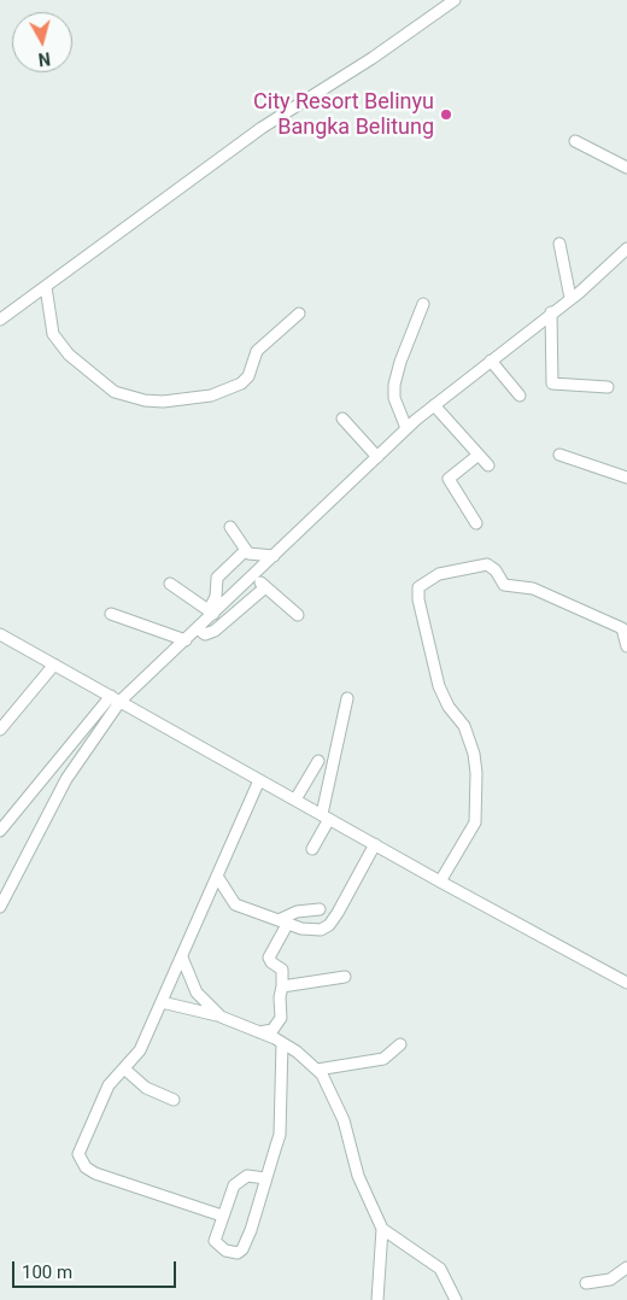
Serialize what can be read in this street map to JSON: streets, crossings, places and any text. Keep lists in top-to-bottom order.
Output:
{
  "places": ["City Resort Belinyu Bangka Belitung"],
  "scale_bar": "100 m",
  "north": "bottom"
}
